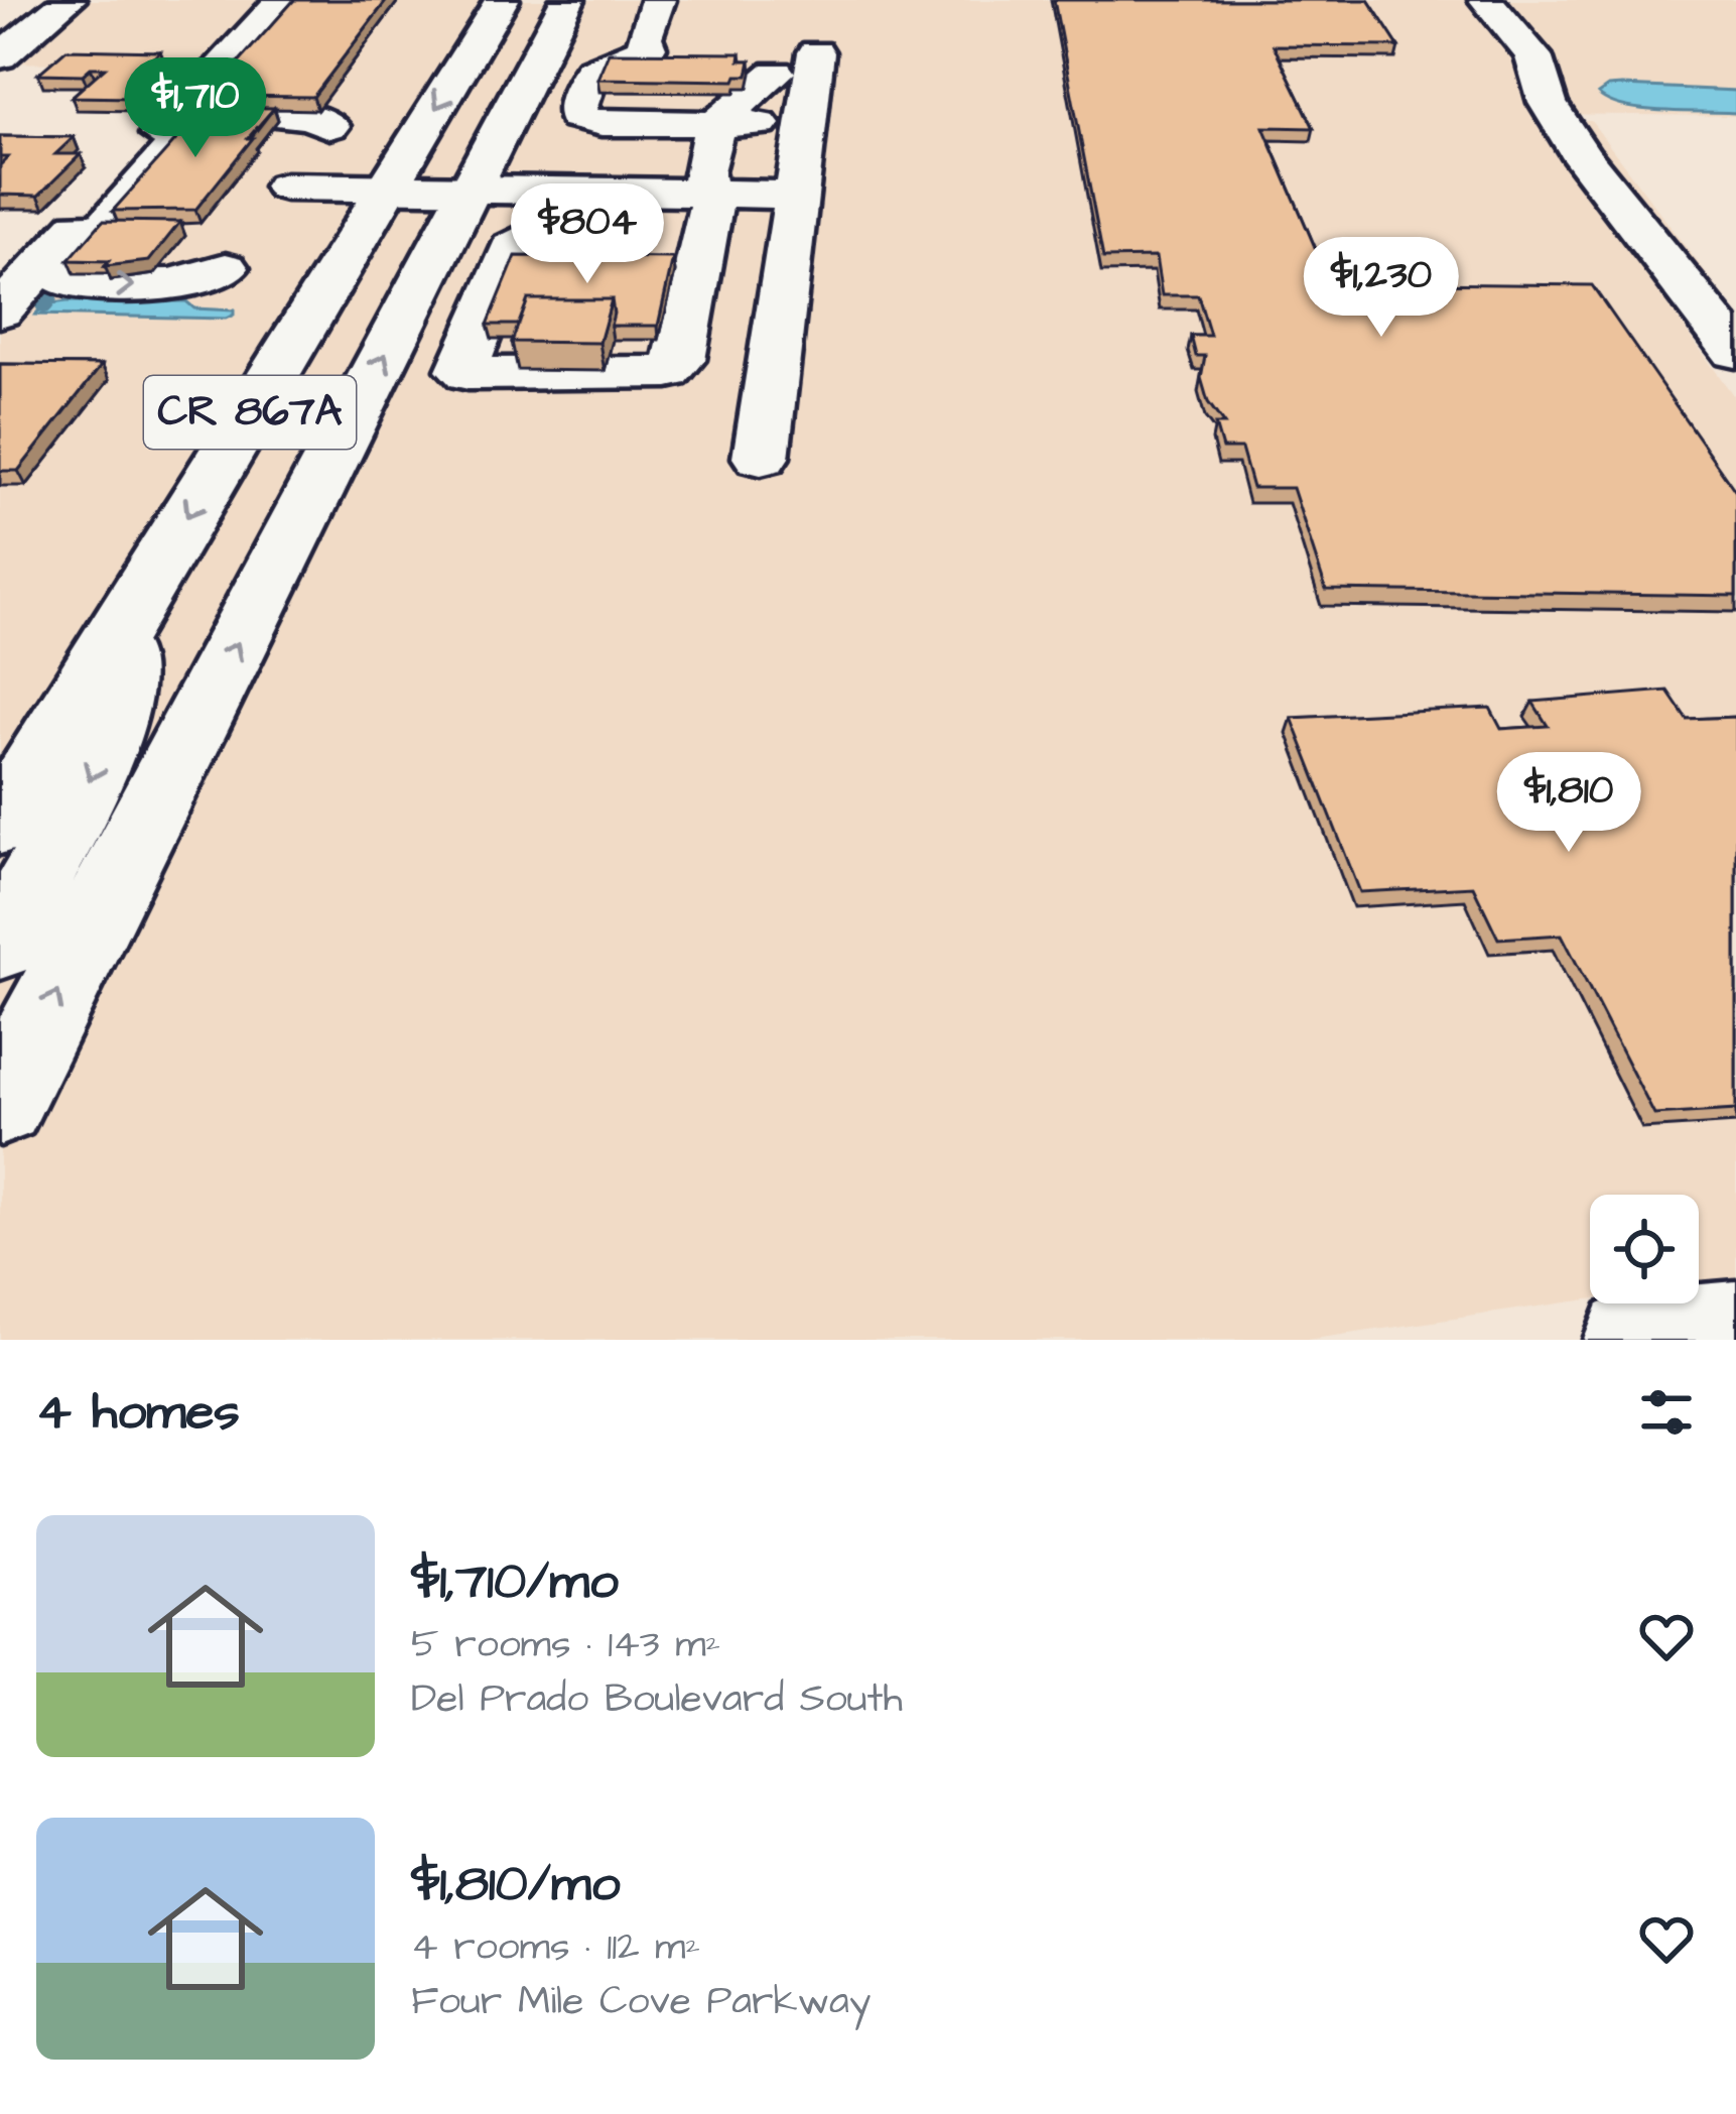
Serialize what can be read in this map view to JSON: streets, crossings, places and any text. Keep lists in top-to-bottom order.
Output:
{
  "streets": {
    "main road": ["CR 867A"]
  },
  "page": {
    "price": [
      "$1,710",
      "$804",
      "$1,230",
      "$1,810"
    ],
    "heading": "4 homes",
    "list": [
      {
        "name": "$1,710/mo",
        "note": "5 rooms · 143 m² · Del Prado Boulevard South"
      },
      {
        "name": "$1,810/mo",
        "note": "4 rooms · 112 m² · Four Mile Cove Parkway"
      }
    ]
  }
}
